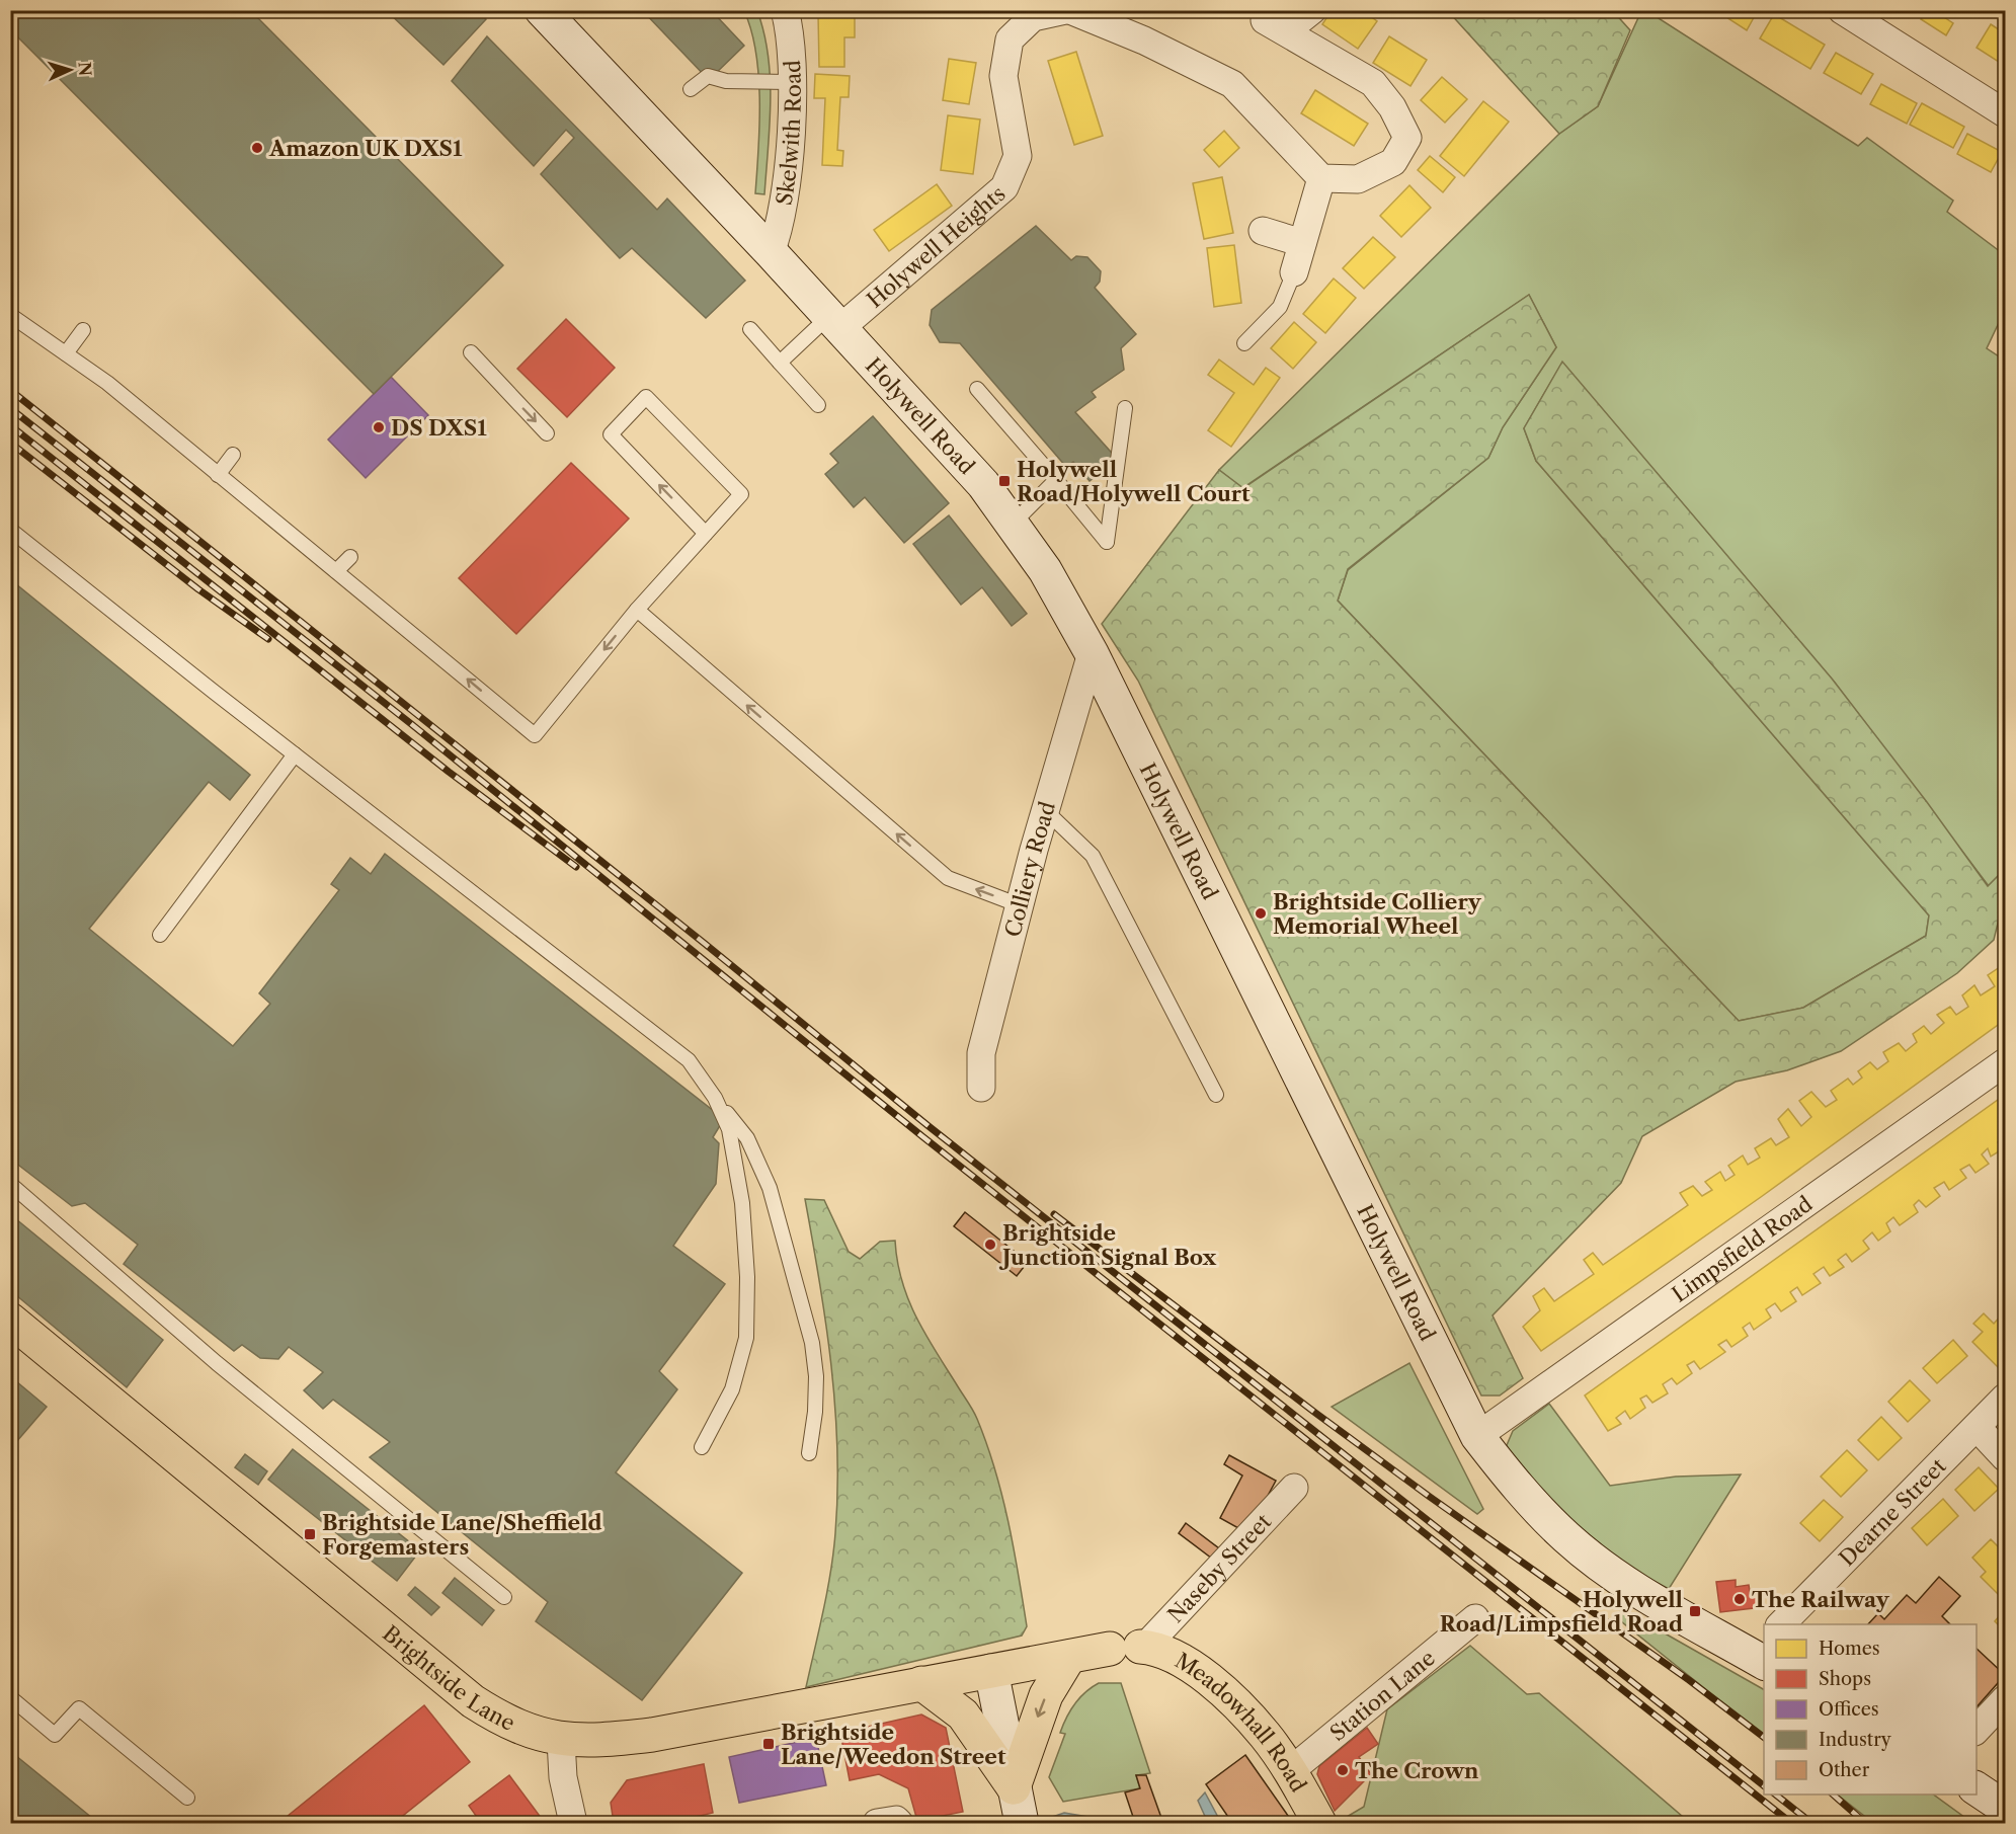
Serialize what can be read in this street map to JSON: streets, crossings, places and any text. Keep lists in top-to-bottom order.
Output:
{
  "streets": {
    "main road": ["Holywell Road", "Brightside Lane", "Meadowhall Road"],
    "street": [
      "Skelwith Road",
      "Holywell Heights",
      "Colliery Road",
      "Limpsfield Road",
      "Dearne Street",
      "Naseby Street",
      "Station Lane"
    ]
  },
  "crossings": [
    ["Skelwith Road", "Holywell Road"],
    ["Holywell Heights", "Holywell Road"],
    ["Holywell Road", "Colliery Road"],
    ["Holywell Road", "Limpsfield Road"],
    ["Naseby Street", "Meadowhall Road"],
    ["Brightside Lane", "Meadowhall Road"],
    ["Station Lane", "Meadowhall Road"]
  ],
  "places": {
    "other": [
      "Amazon UK DXS1",
      "DS DXS1",
      "Brightside Colliery Memorial Wheel",
      "Brightside Junction Signal Box",
      "The Railway",
      "The Crown"
    ],
    "transit": [
      "Holywell Road/Holywell Court",
      "Brightside Lane/Sheffield Forgemasters",
      "Holywell Road/Limpsfield Road",
      "Brightside Lane/Weedon Street"
    ]
  },
  "legend": [
    "Homes",
    "Shops",
    "Offices",
    "Industry",
    "Other"
  ],
  "north": "right"
}
